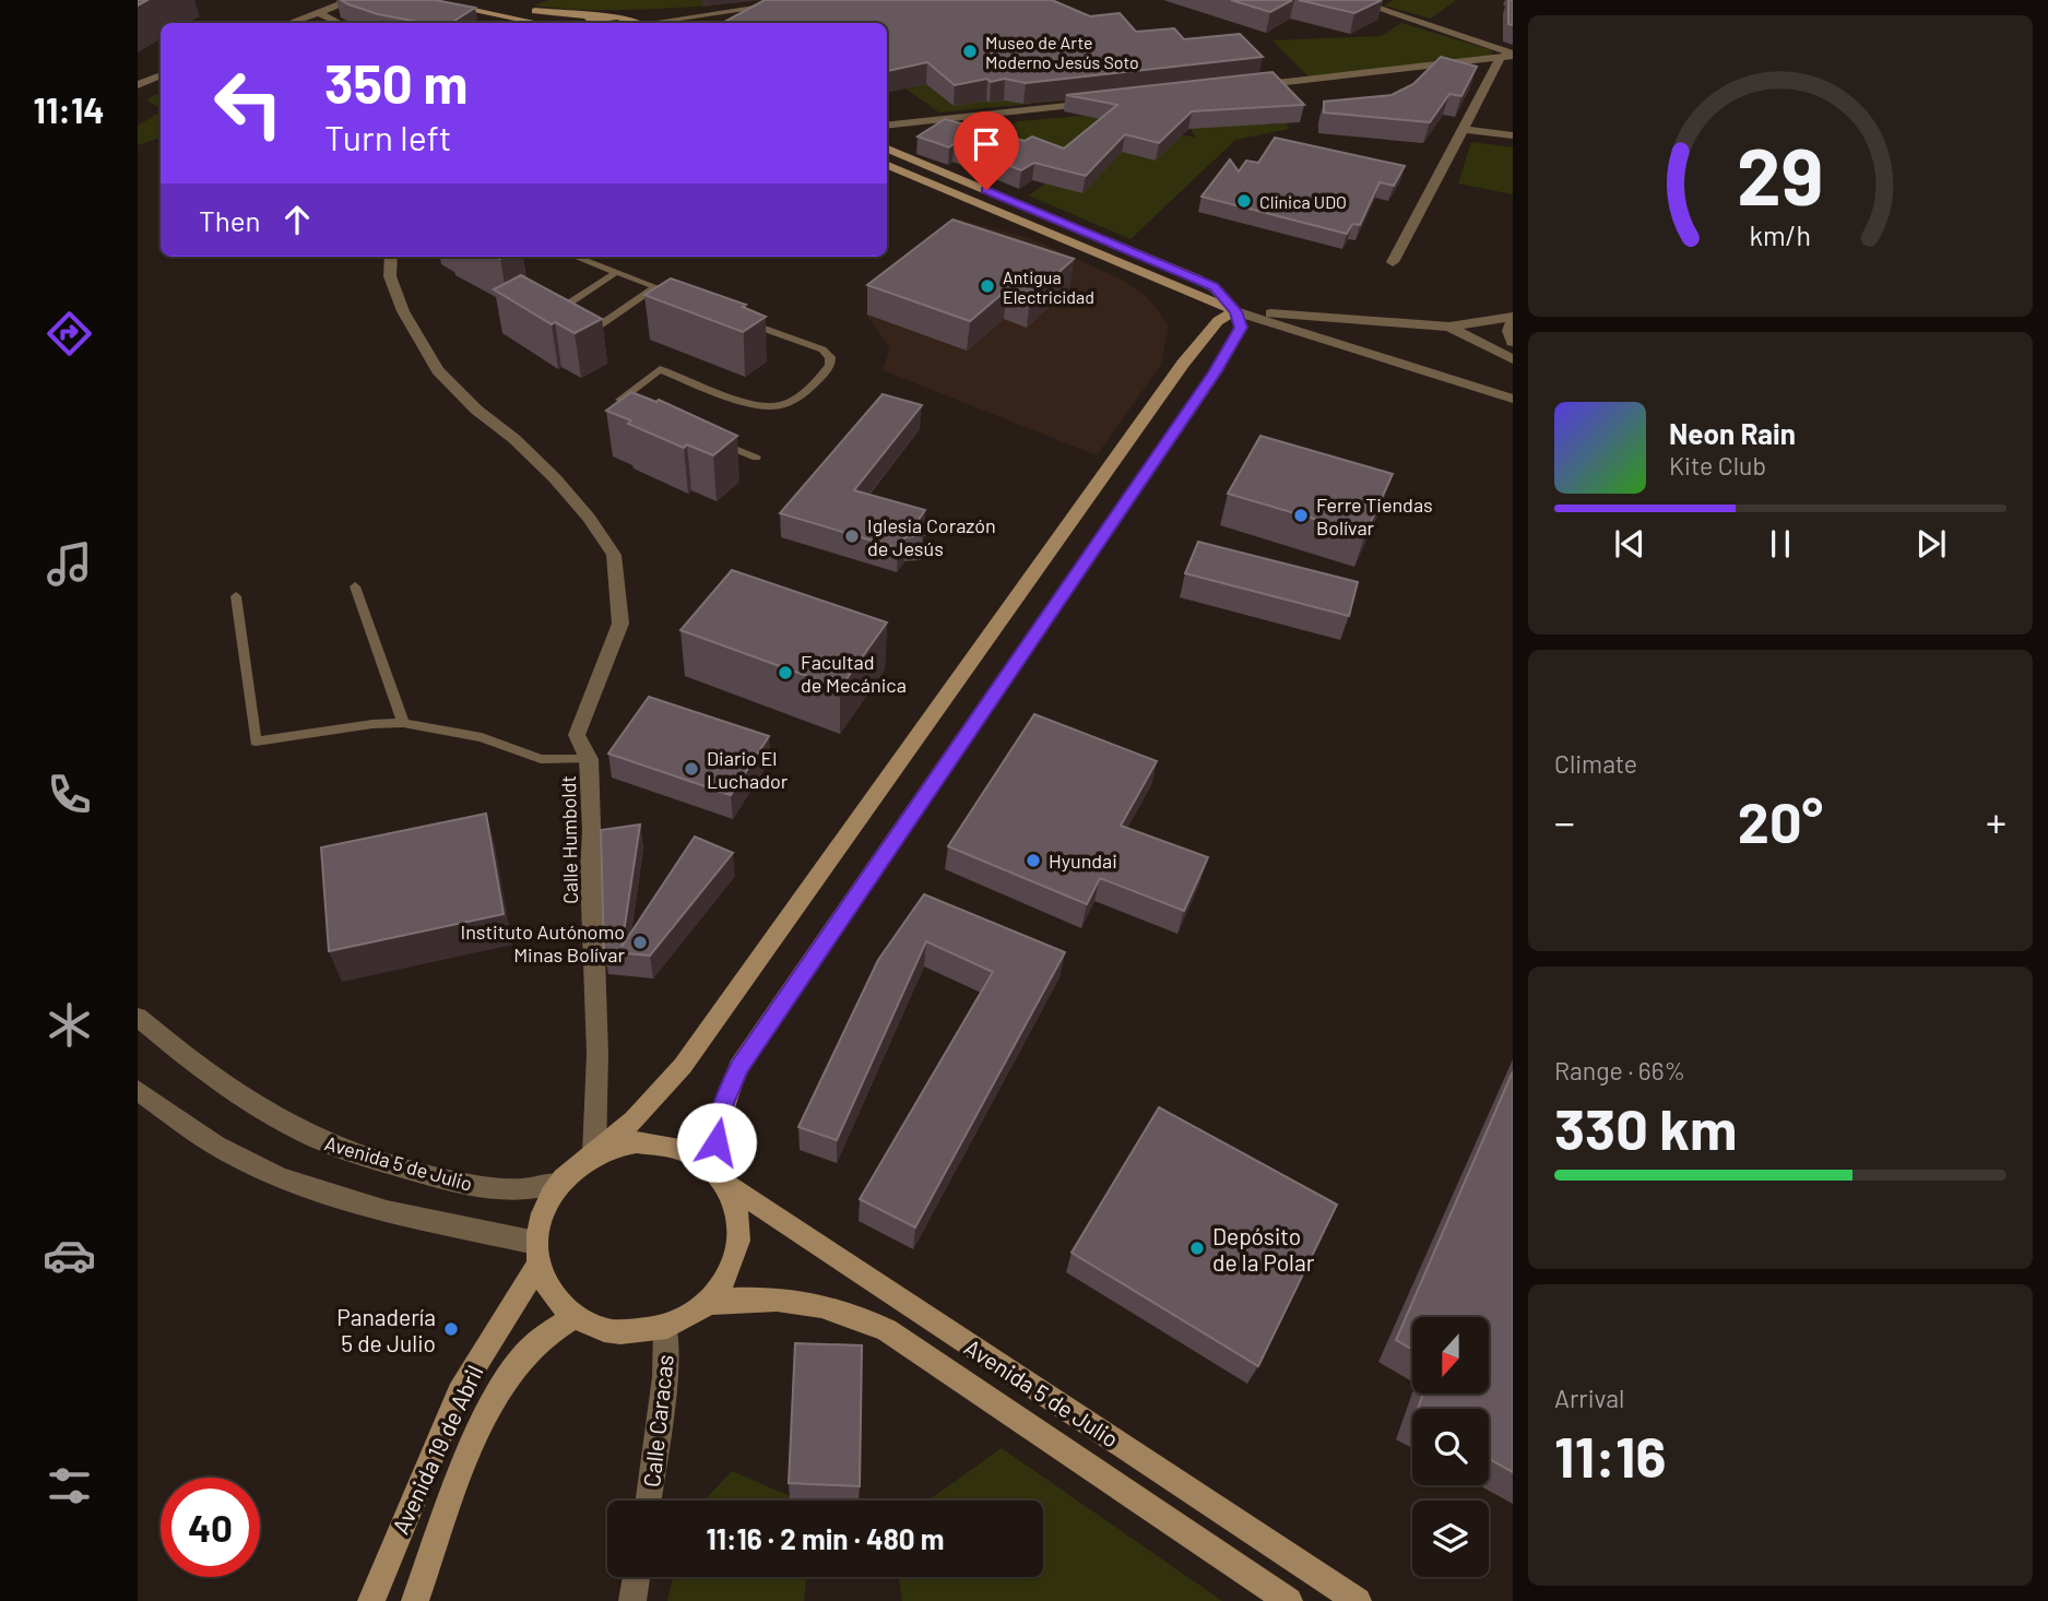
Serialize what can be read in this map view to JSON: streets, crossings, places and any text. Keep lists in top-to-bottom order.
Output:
{
  "streets": {
    "street": [
      "Calle Humboldt",
      "Avenida 5 de Julio",
      "Calle Caracas",
      "Avenida 19 de Abril"
    ]
  },
  "crossings": [
    ["Calle Humboldt", "Avenida 5 de Julio"],
    ["Calle Humboldt", "Calle Caracas"],
    ["Calle Humboldt", "Avenida 19 de Abril"],
    ["Avenida 5 de Julio", "Calle Caracas"],
    ["Avenida 5 de Julio", "Avenida 19 de Abril"],
    ["Calle Caracas", "Avenida 19 de Abril"]
  ],
  "places": [
    "Museo de Arte Moderno Jesús Soto",
    "Clinica UDO",
    "Antigua Electricidad",
    "Ferre Tiendas Bolívar",
    "Iglesia Corazón de Jesús",
    "Facultad de Mecánica",
    "Diario El Luchador",
    "Hyundai",
    "Instituto Autónomo Minas Bolívar",
    "Depósito de la Polar",
    "Panadería 5 de Julio"
  ],
  "north": "bottom",
  "page": {
    "tabs": "11:14",
    "turn": ["350 m", "Turn left"],
    "then": "Then",
    "song": ["Neon Rain", "Kite Club"],
    "tile": [
      "Climate",
      ["Range · 66%", "330 km"],
      ["Arrival", "11:16"]
    ],
    "heat": ["−", "20°", "+"],
    "limit": "40",
    "trip": "11:16 · 2 min · 480 m",
    "gauge": ["29", "km/h"]
  }
}
